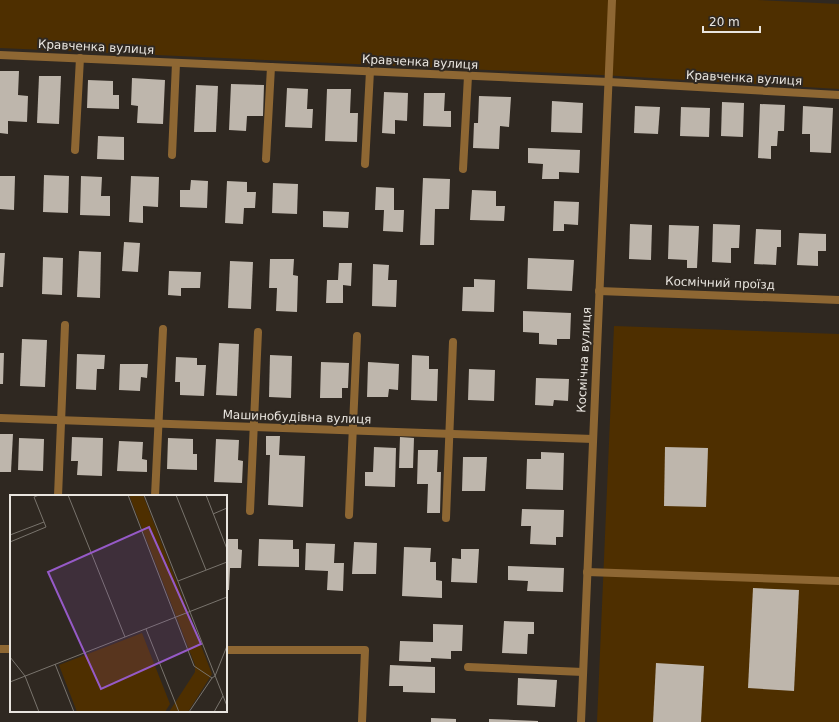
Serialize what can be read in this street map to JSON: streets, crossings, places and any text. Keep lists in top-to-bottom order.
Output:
{
  "streets": {
    "street": [
      "Кравченка вулиця",
      "Космічний проїзд",
      "Космічна вулиця",
      "Машинобудівна вулиця"
    ]
  },
  "crossings": [
    ["Кравченка вулиця", "Космічна вулиця"],
    ["Космічний проїзд", "Космічна вулиця"],
    ["Космічна вулиця", "Машинобудівна вулиця"]
  ],
  "scale_bar": "20 m"
}
